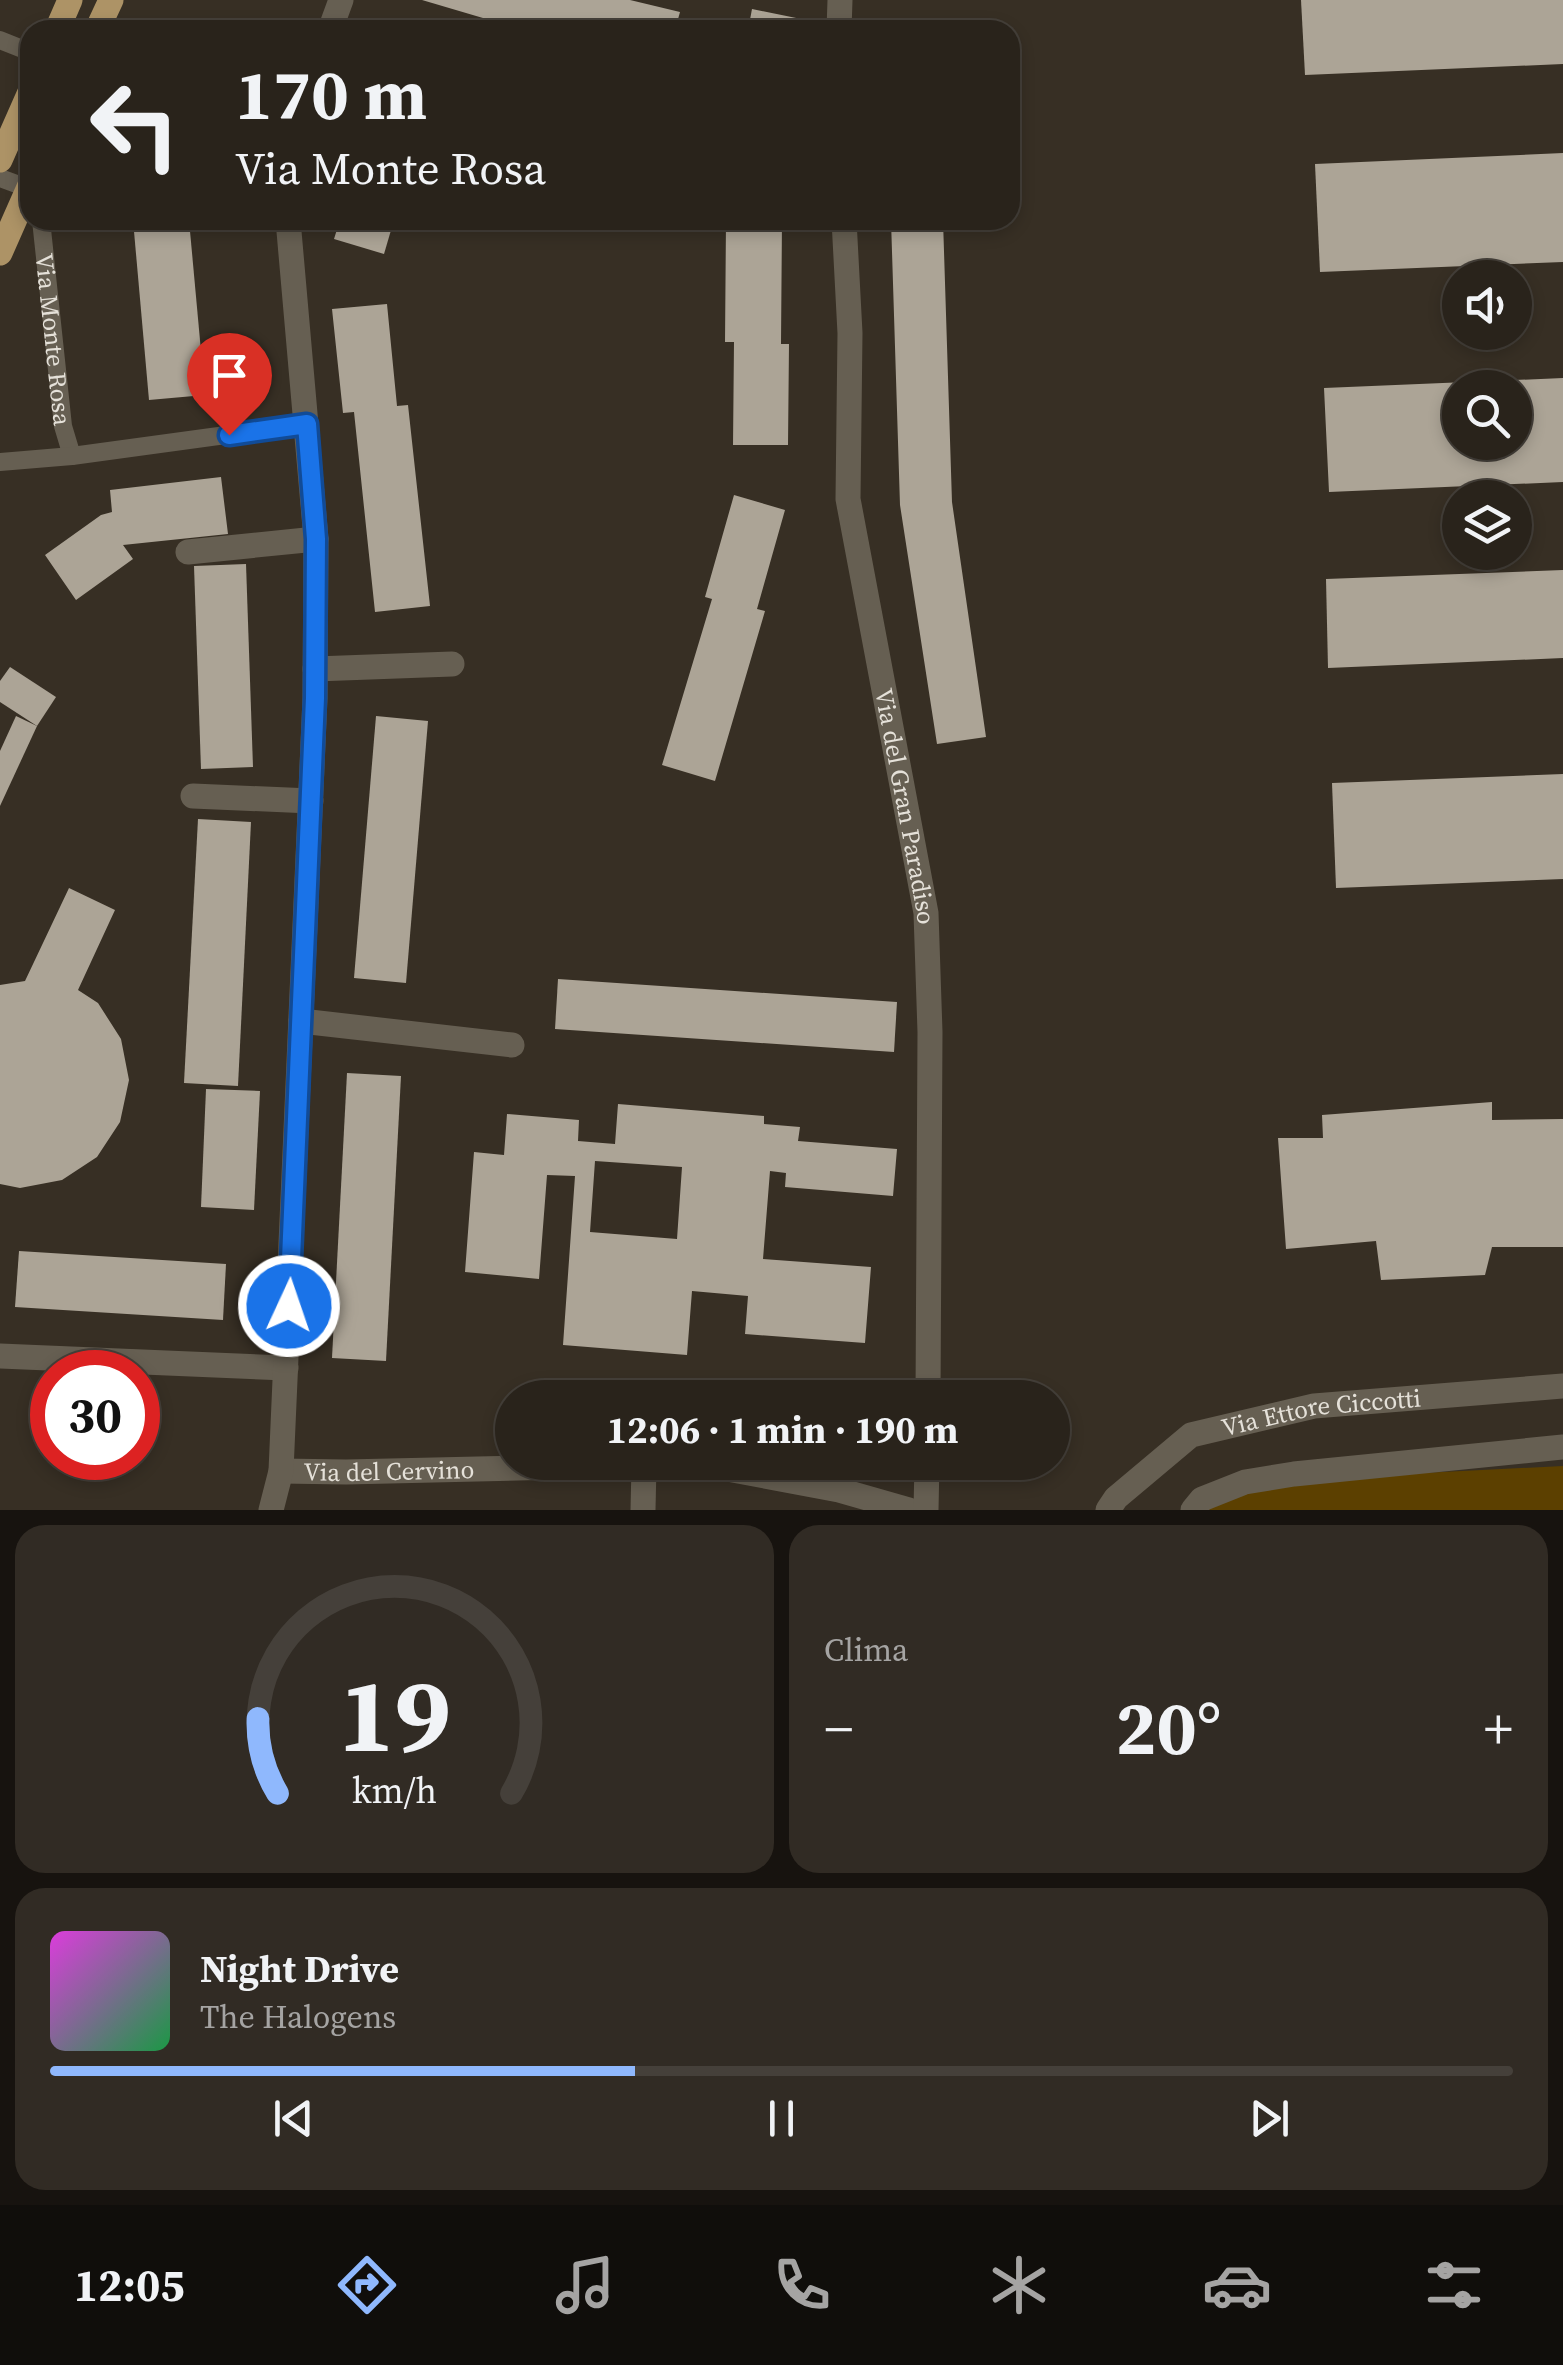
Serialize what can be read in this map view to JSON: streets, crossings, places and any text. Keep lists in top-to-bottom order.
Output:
{
  "streets": {
    "street": ["Via del Gran Paradiso", "Via Ettore Ciccotti", "Via del Cervino"],
    "lane": ["Via Monte Rosa"]
  },
  "page": {
    "turn": ["170 m", "Via Monte Rosa"],
    "limit": "30",
    "trip": "12:06 · 1 min · 190 m",
    "tile": "Clima",
    "heat": ["−", "20°", "+"],
    "song": ["Night Drive", "The Halogens"],
    "tabs": "12:05",
    "gauge": ["19", "km/h"]
  }
}
